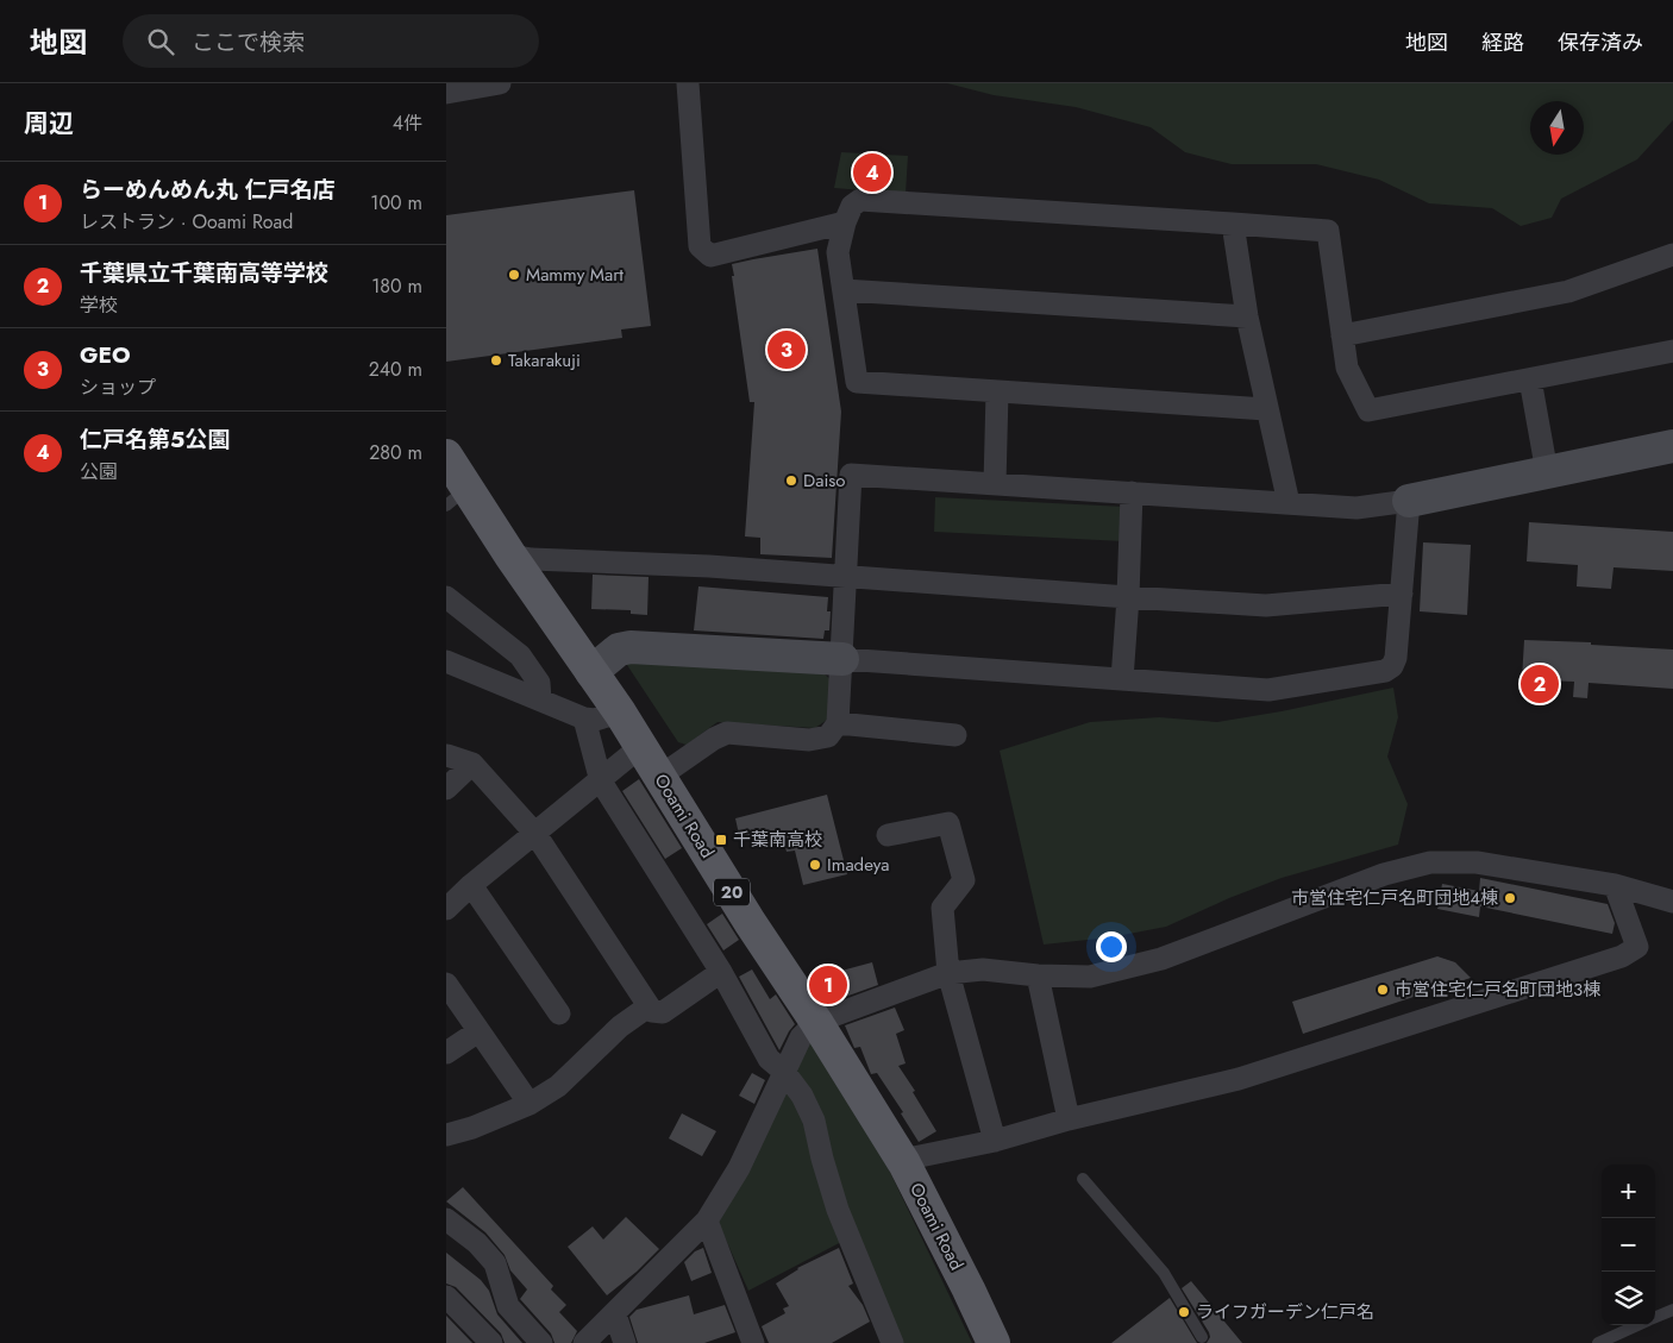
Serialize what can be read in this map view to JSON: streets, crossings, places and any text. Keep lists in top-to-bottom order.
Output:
{
  "streets": {
    "main road": ["Ooami Road", "20"]
  },
  "places": {
    "other": [
      "Mammy Mart",
      "Takarakuji",
      "Daiso",
      "Imadeya",
      "市営住宅仁戸名町団地4棟",
      "市営住宅仁戸名町団地3棟",
      "ライフガーデン仁戸名"
    ],
    "transit": ["千葉南高校"]
  },
  "north": "bottom",
  "page": {
    "header": "地図",
    "search": "ここで検索",
    "nav": ["地図", "経路", "保存済み"],
    "heading": ["周辺", "4件"],
    "pins": [
      "4",
      "3",
      "2",
      "1"
    ],
    "list": [
      {
        "mark": "1",
        "name": "らーめんめん丸 仁戸名店",
        "note": "レストラン · Ooami Road",
        "value": "100 m"
      },
      {
        "mark": "2",
        "name": "千葉県立千葉南高等学校",
        "note": "学校",
        "value": "180 m"
      },
      {
        "mark": "3",
        "name": "GEO",
        "note": "ショップ",
        "value": "240 m"
      },
      {
        "mark": "4",
        "name": "仁戸名第5公園",
        "note": "公園",
        "value": "280 m"
      }
    ],
    "map_buttons": ["+", "−"]
  }
}
